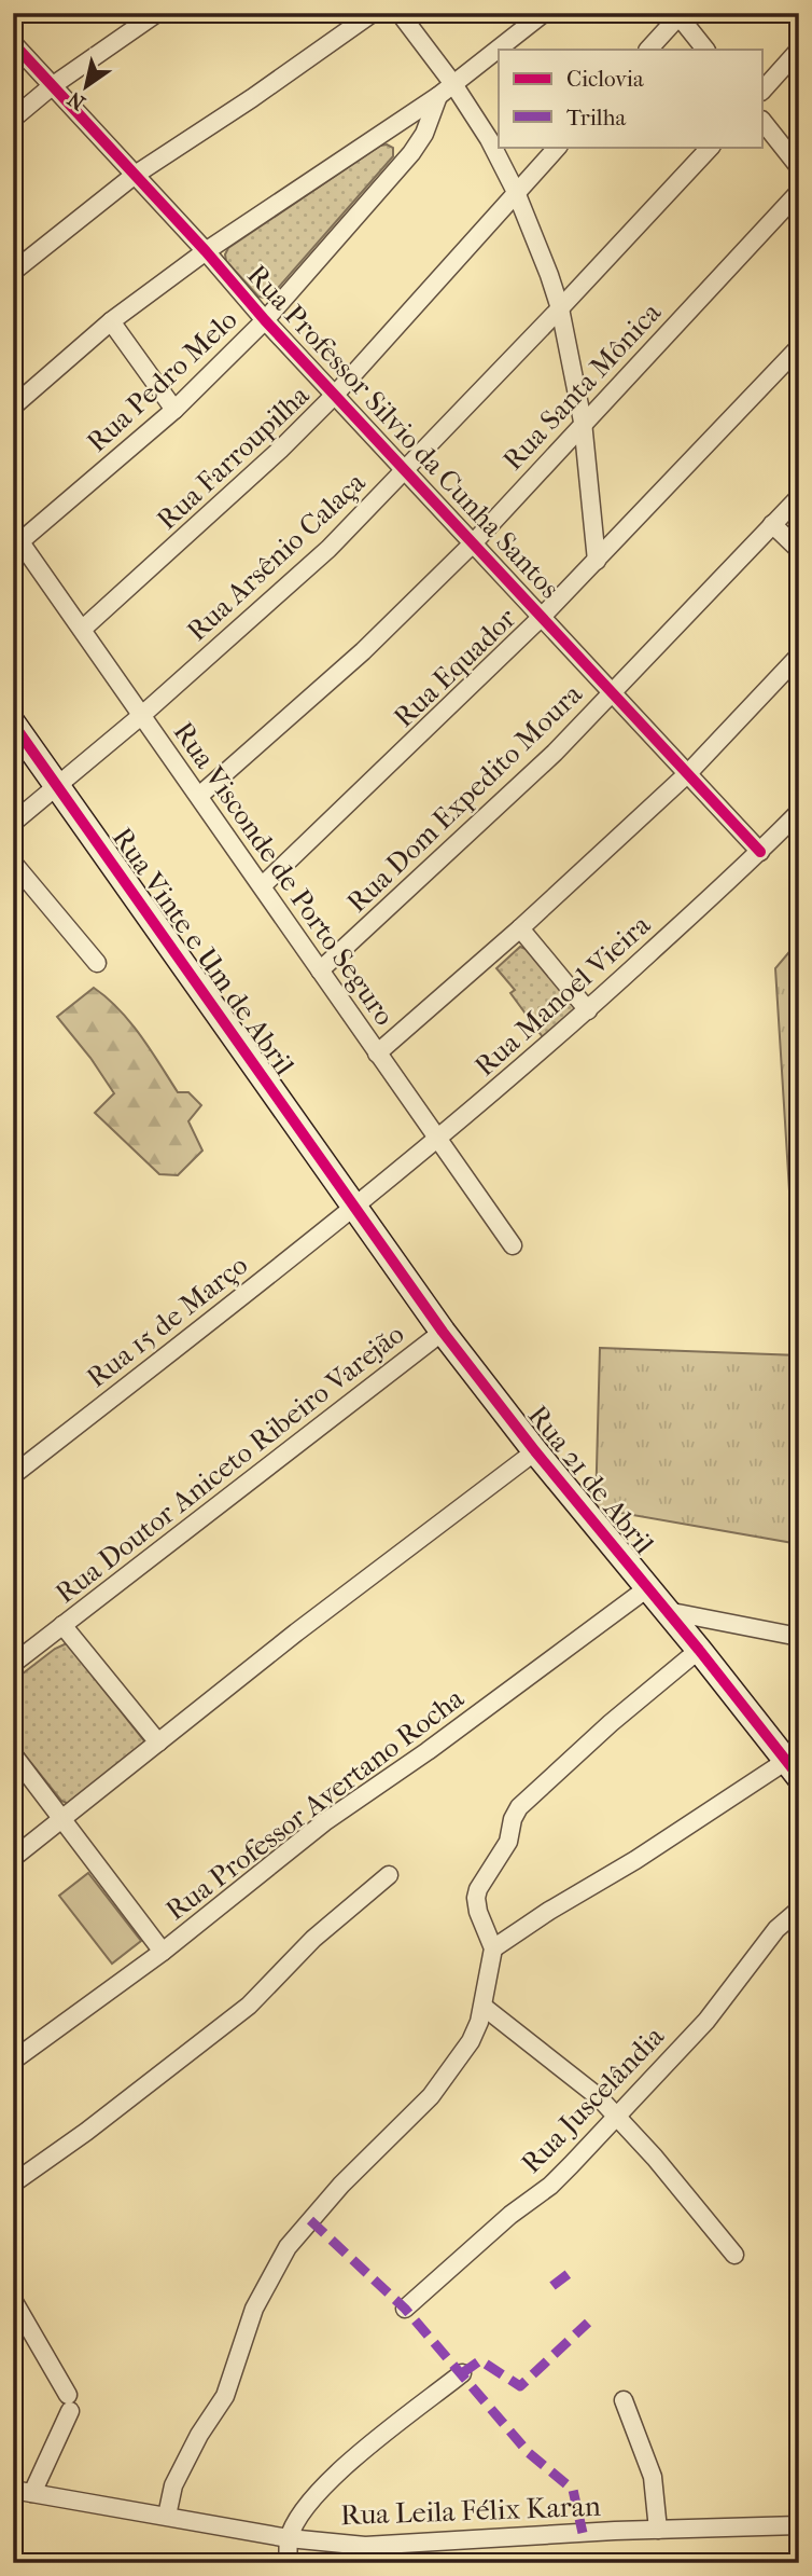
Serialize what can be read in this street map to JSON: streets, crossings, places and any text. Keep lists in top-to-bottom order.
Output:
{
  "streets": {
    "street": [
      "Rua Pedro Melo",
      "Rua Santa Mônica",
      "Rua Professor Silvio da Cunha Santos",
      "Rua Farroupilha",
      "Rua Arsênio Calaça",
      "Rua Equador",
      "Rua Dom Expedito Moura",
      "Rua Visconde de Porto Seguro",
      "Rua Vinte e Um de Abril",
      "Rua Manoel Vieira",
      "Rua 15 de Março",
      "Rua Doutor Aniceto Ribeiro Varejão",
      "Rua 21 de Abril",
      "Rua Professor Avertano Rocha",
      "Rua Juscelândia",
      "Rua Leila Félix Karan"
    ]
  },
  "crossings": [
    ["Rua Pedro Melo", "Rua Professor Silvio da Cunha Santos"],
    ["Rua Pedro Melo", "Rua Visconde de Porto Seguro"],
    ["Rua Santa Mônica", "Rua Professor Silvio da Cunha Santos"],
    ["Rua Santa Mônica", "Rua Visconde de Porto Seguro"],
    ["Rua Professor Silvio da Cunha Santos", "Rua Farroupilha"],
    ["Rua Professor Silvio da Cunha Santos", "Rua Arsênio Calaça"],
    ["Rua Professor Silvio da Cunha Santos", "Rua Equador"],
    ["Rua Professor Silvio da Cunha Santos", "Rua Dom Expedito Moura"],
    ["Rua Professor Silvio da Cunha Santos", "Rua Manoel Vieira"],
    ["Rua Farroupilha", "Rua Visconde de Porto Seguro"],
    ["Rua Arsênio Calaça", "Rua Visconde de Porto Seguro"],
    ["Rua Arsênio Calaça", "Rua Vinte e Um de Abril"],
    ["Rua Equador", "Rua Visconde de Porto Seguro"],
    ["Rua Dom Expedito Moura", "Rua Visconde de Porto Seguro"],
    ["Rua Visconde de Porto Seguro", "Rua Manoel Vieira"],
    ["Rua Vinte e Um de Abril", "Rua Manoel Vieira"],
    ["Rua Vinte e Um de Abril", "Rua 15 de Março"],
    ["Rua Vinte e Um de Abril", "Rua 21 de Abril"],
    ["Rua Manoel Vieira", "Rua 15 de Março"],
    ["Rua Manoel Vieira", "Rua 21 de Abril"],
    ["Rua 15 de Março", "Rua 21 de Abril"],
    ["Rua Doutor Aniceto Ribeiro Varejão", "Rua 21 de Abril"],
    ["Rua 21 de Abril", "Rua Professor Avertano Rocha"]
  ],
  "legend": ["Ciclovia", "Trilha"],
  "north": "bottom left"
}
